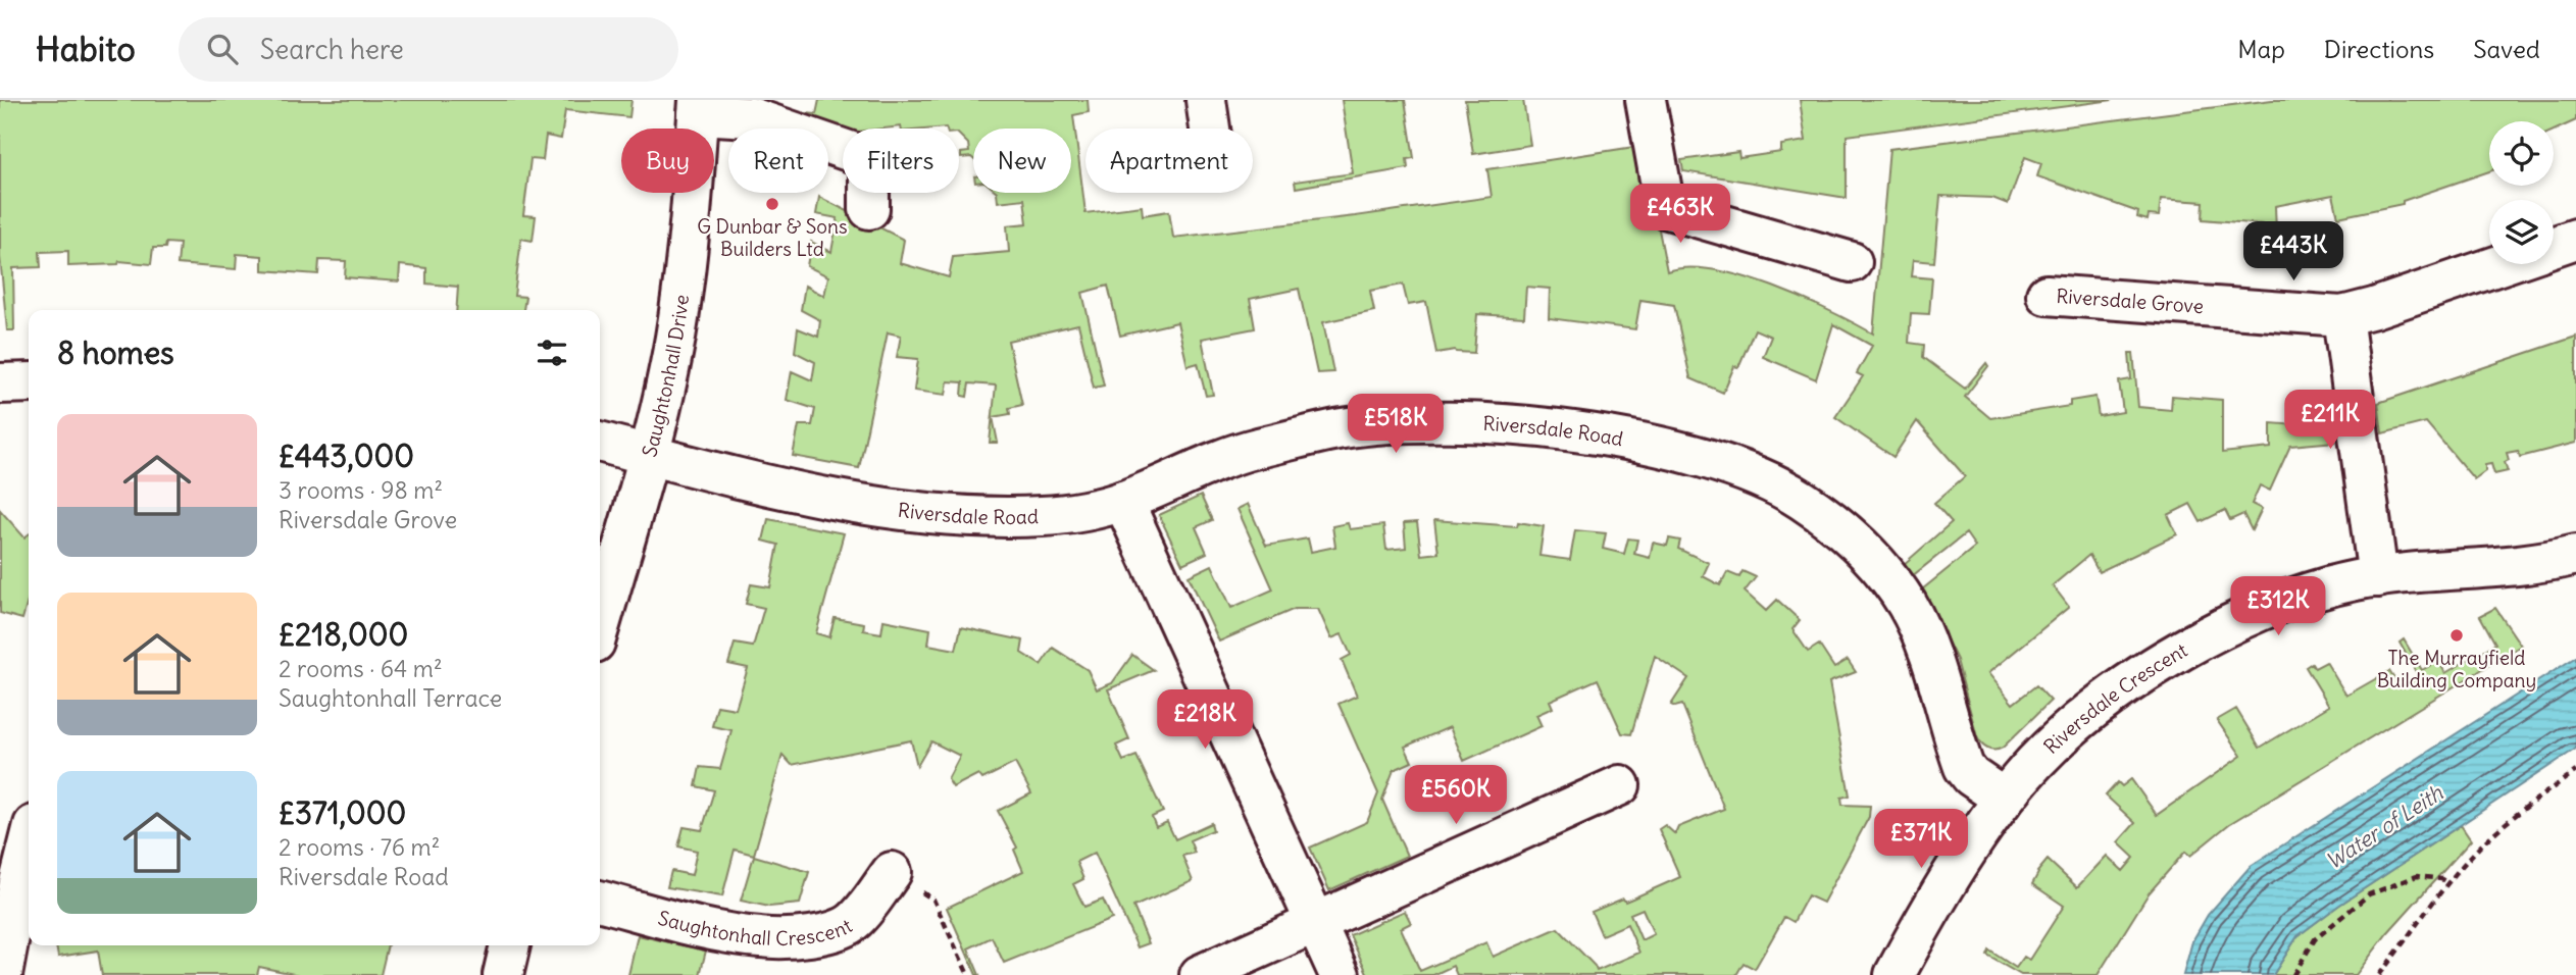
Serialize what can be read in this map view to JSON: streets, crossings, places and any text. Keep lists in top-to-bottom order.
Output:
{
  "streets": {
    "street": [
      "Riversdale Grove",
      "Saughtonhall Drive",
      "Riversdale Road",
      "Riversdale Crescent",
      "Saughtonhall Crescent"
    ]
  },
  "crossings": [
    ["Saughtonhall Drive", "Riversdale Road"],
    ["Riversdale Road", "Riversdale Crescent"]
  ],
  "water": ["Water of Leith"],
  "places": ["G Dunbar & Sons Builders Ltd", "The Murrayfield Building Company"],
  "page": {
    "header": "Habito",
    "search": "Search here",
    "nav": ["Map", "Directions", "Saved"],
    "chip": [
      "Buy",
      "Rent",
      "Filters",
      "New",
      "Apartment"
    ],
    "price": [
      "£463K",
      "£443K",
      "£211K",
      "£518K",
      "£312K",
      "£218K",
      "£560K",
      "£371K"
    ],
    "heading": "8 homes",
    "list": [
      {
        "name": "£443,000",
        "note": "3 rooms · 98 m² · Riversdale Grove"
      },
      {
        "name": "£218,000",
        "note": "2 rooms · 64 m² · Saughtonhall Terrace"
      },
      {
        "name": "£371,000",
        "note": "2 rooms · 76 m² · Riversdale Road"
      }
    ]
  }
}
